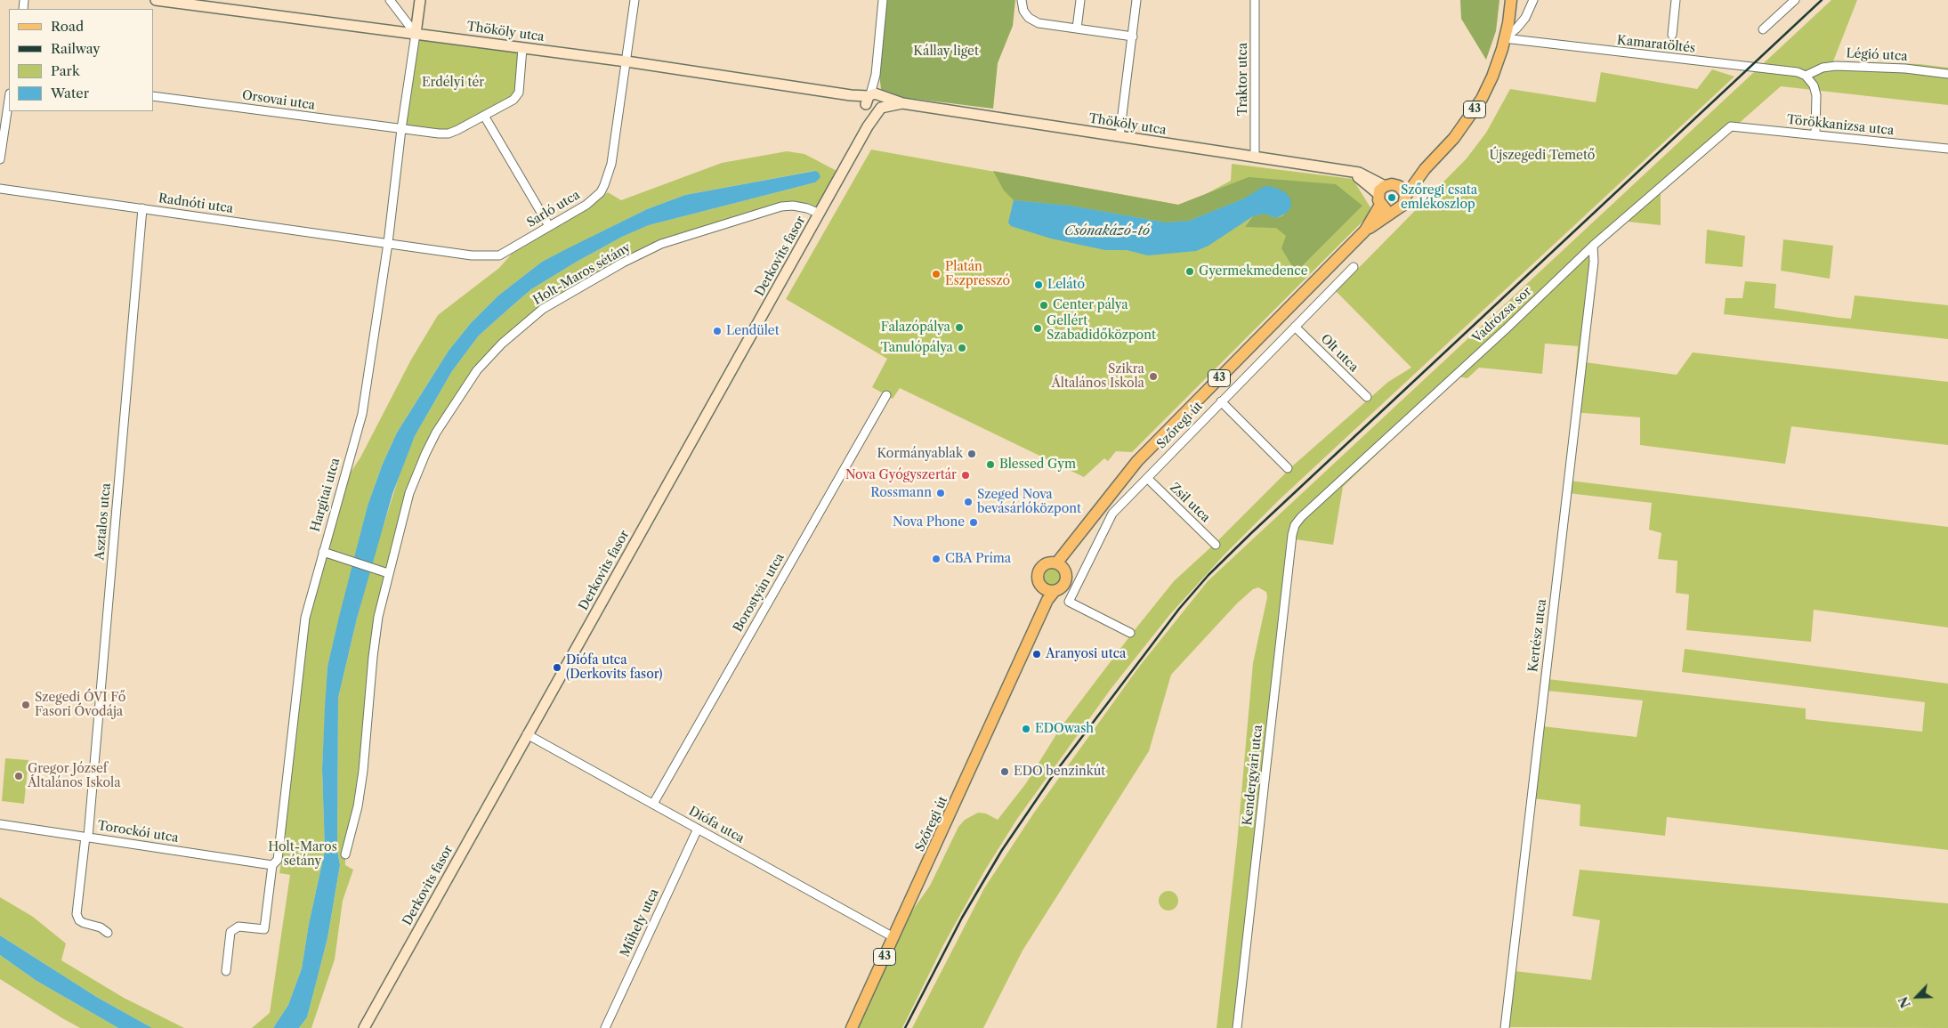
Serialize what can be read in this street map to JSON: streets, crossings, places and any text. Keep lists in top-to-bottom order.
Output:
{
  "streets": {
    "main road": ["43", "Szőregi út"],
    "street": [
      "Thököly utca",
      "Kamaratöltés",
      "Légió utca",
      "Traktor utca",
      "Orsovai utca",
      "Törökkanizsa utca",
      "Radnóti utca",
      "Sarló utca",
      "Derkovits fasor",
      "Holt-Maros sétány",
      "Vadrózsa sor",
      "Olt utca",
      "Hargitai utca",
      "Zsil utca",
      "Asztalos utca",
      "Borostyán utca",
      "Kertész utca",
      "Kendergyári utca",
      "Diófa utca",
      "Torockói utca",
      "Műhely utca"
    ]
  },
  "crossings": [
    ["Thököly utca", "Traktor utca"],
    ["Thököly utca", "Sarló utca"],
    ["Thököly utca", "Szőregi út"],
    ["Kamaratöltés", "Légió utca"],
    ["Kamaratöltés", "43"],
    ["Kamaratöltés", "Szőregi út"],
    ["Orsovai utca", "Hargitai utca"],
    ["43", "Szőregi út"],
    ["Törökkanizsa utca", "Vadrózsa sor"],
    ["Radnóti utca", "Sarló utca"],
    ["Radnóti utca", "Hargitai utca"],
    ["Radnóti utca", "Asztalos utca"],
    ["Sarló utca", "Hargitai utca"],
    ["Derkovits fasor", "Holt-Maros sétány"],
    ["Derkovits fasor", "Diófa utca"],
    ["Vadrózsa sor", "Kertész utca"],
    ["Vadrózsa sor", "Kendergyári utca"],
    ["Olt utca", "Szőregi út"],
    ["Szőregi út", "Zsil utca"],
    ["Szőregi út", "Diófa utca"],
    ["Hargitai utca", "Torockói utca"],
    ["Asztalos utca", "Torockói utca"],
    ["Borostyán utca", "Diófa utca"],
    ["Diófa utca", "Műhely utca"]
  ],
  "water": ["Csónakázó-tó"],
  "parks": [
    "Kállay liget",
    "Erdélyi tér",
    "Újszegedi Temető",
    "Holt-Maros sétány"
  ],
  "places": [
    "Szőregi csata emlékoszlop",
    "Gyermekmedence",
    "Platán Eszpresszó",
    "Lelátó",
    "Center pálya",
    "Falazópálya",
    "Gellért Szabadidőközpont",
    "Lendület",
    "Tanulópálya",
    "Szikra Általános Iskola",
    "Kormányablak",
    "Blessed Gym",
    "Nova Gyógyszertár",
    "Rossmann",
    "Szeged Nova bevásárlóközpont",
    "Nova Phone",
    "CBA Príma",
    "Aranyosi utca",
    "Diófa utca (Derkovits fasor)",
    "Szegedi ÓVI Fő Fasori Óvodája",
    "EDOwash",
    "EDO benzinkút",
    "Gregor József Általános Iskola"
  ],
  "legend": [
    "Road",
    "Railway",
    "Park",
    "Water"
  ],
  "north": "bottom left"
}
